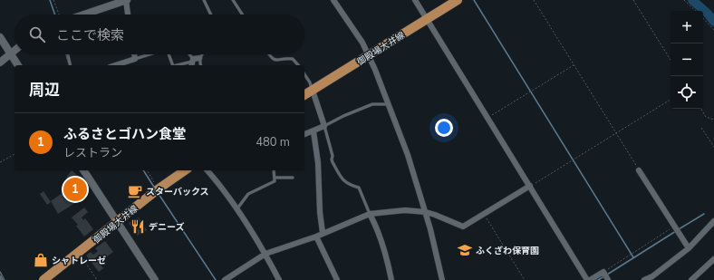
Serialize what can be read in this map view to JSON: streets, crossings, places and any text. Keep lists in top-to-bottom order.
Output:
{
  "streets": {
    "main road": ["御殿場大井線"]
  },
  "places": {
    "cafe": ["スターバックス"],
    "restaurant": ["デニーズ"],
    "school or university": ["ふくざわ保育園"],
    "shop": ["シャトレーゼ"]
  },
  "page": {
    "map_buttons": ["+", "−"],
    "search": "ここで検索",
    "heading": "周辺",
    "list": [
      {
        "mark": "1",
        "name": "ふるさとゴハン食堂",
        "note": "レストラン",
        "value": "480 m"
      }
    ],
    "pins": "1"
  }
}
